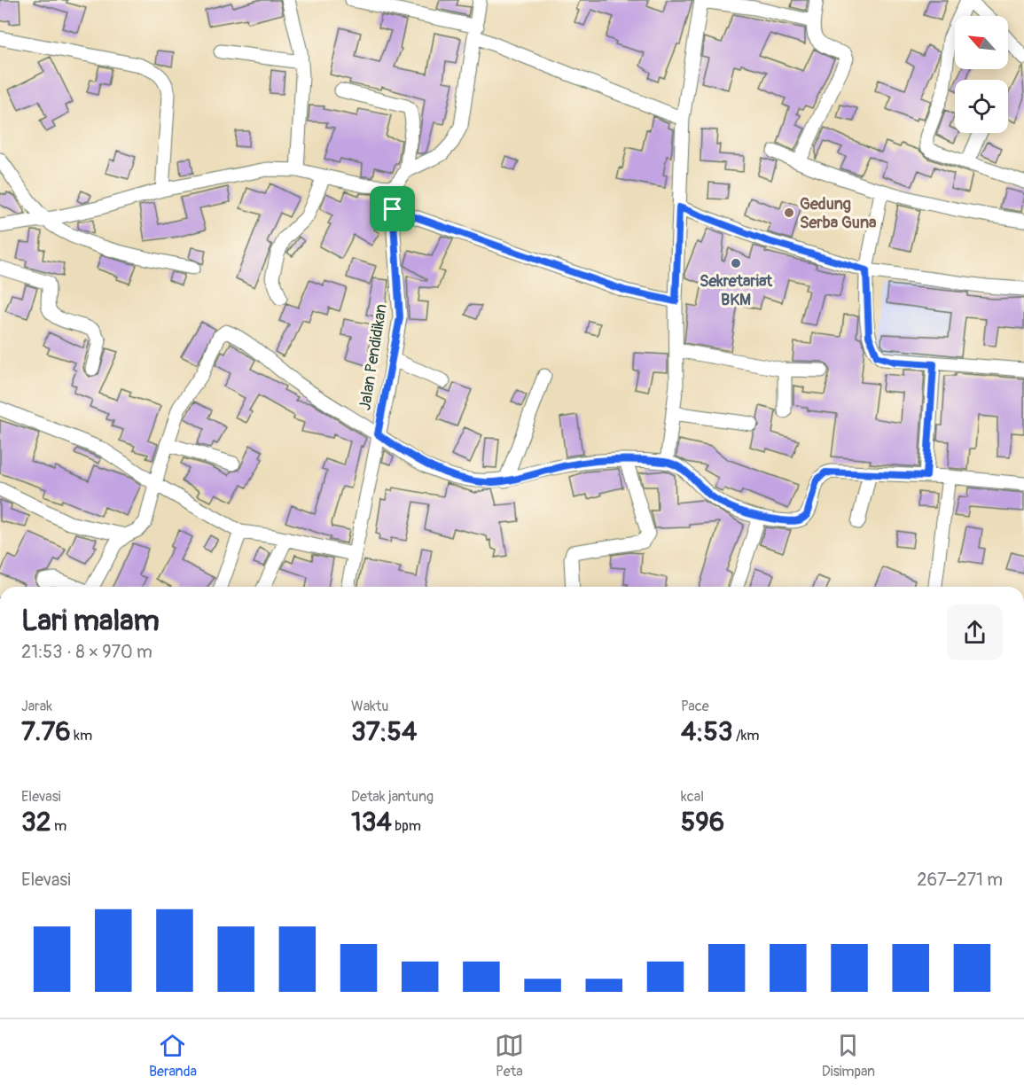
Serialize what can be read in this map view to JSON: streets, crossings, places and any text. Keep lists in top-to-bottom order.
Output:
{
  "streets": {
    "street": ["Jalan Pendidikan"]
  },
  "places": ["Gedung Serba Guna", "Sekretariat BKM"],
  "north": "top left",
  "page": {
    "heading": ["Lari malam", "21:53 · 8 × 970 m"],
    "stats": [
      ["Jarak", "7.76 km"],
      ["Waktu", "37:54"],
      ["Pace", "4:53 /km"],
      ["Elevasi", "32 m"],
      ["Detak jantung", "134 bpm"],
      ["kcal", "596"]
    ],
    "chart": ["Elevasi", "267–271 m"],
    "tabs": ["Beranda", "Peta", "Disimpan"]
  }
}
